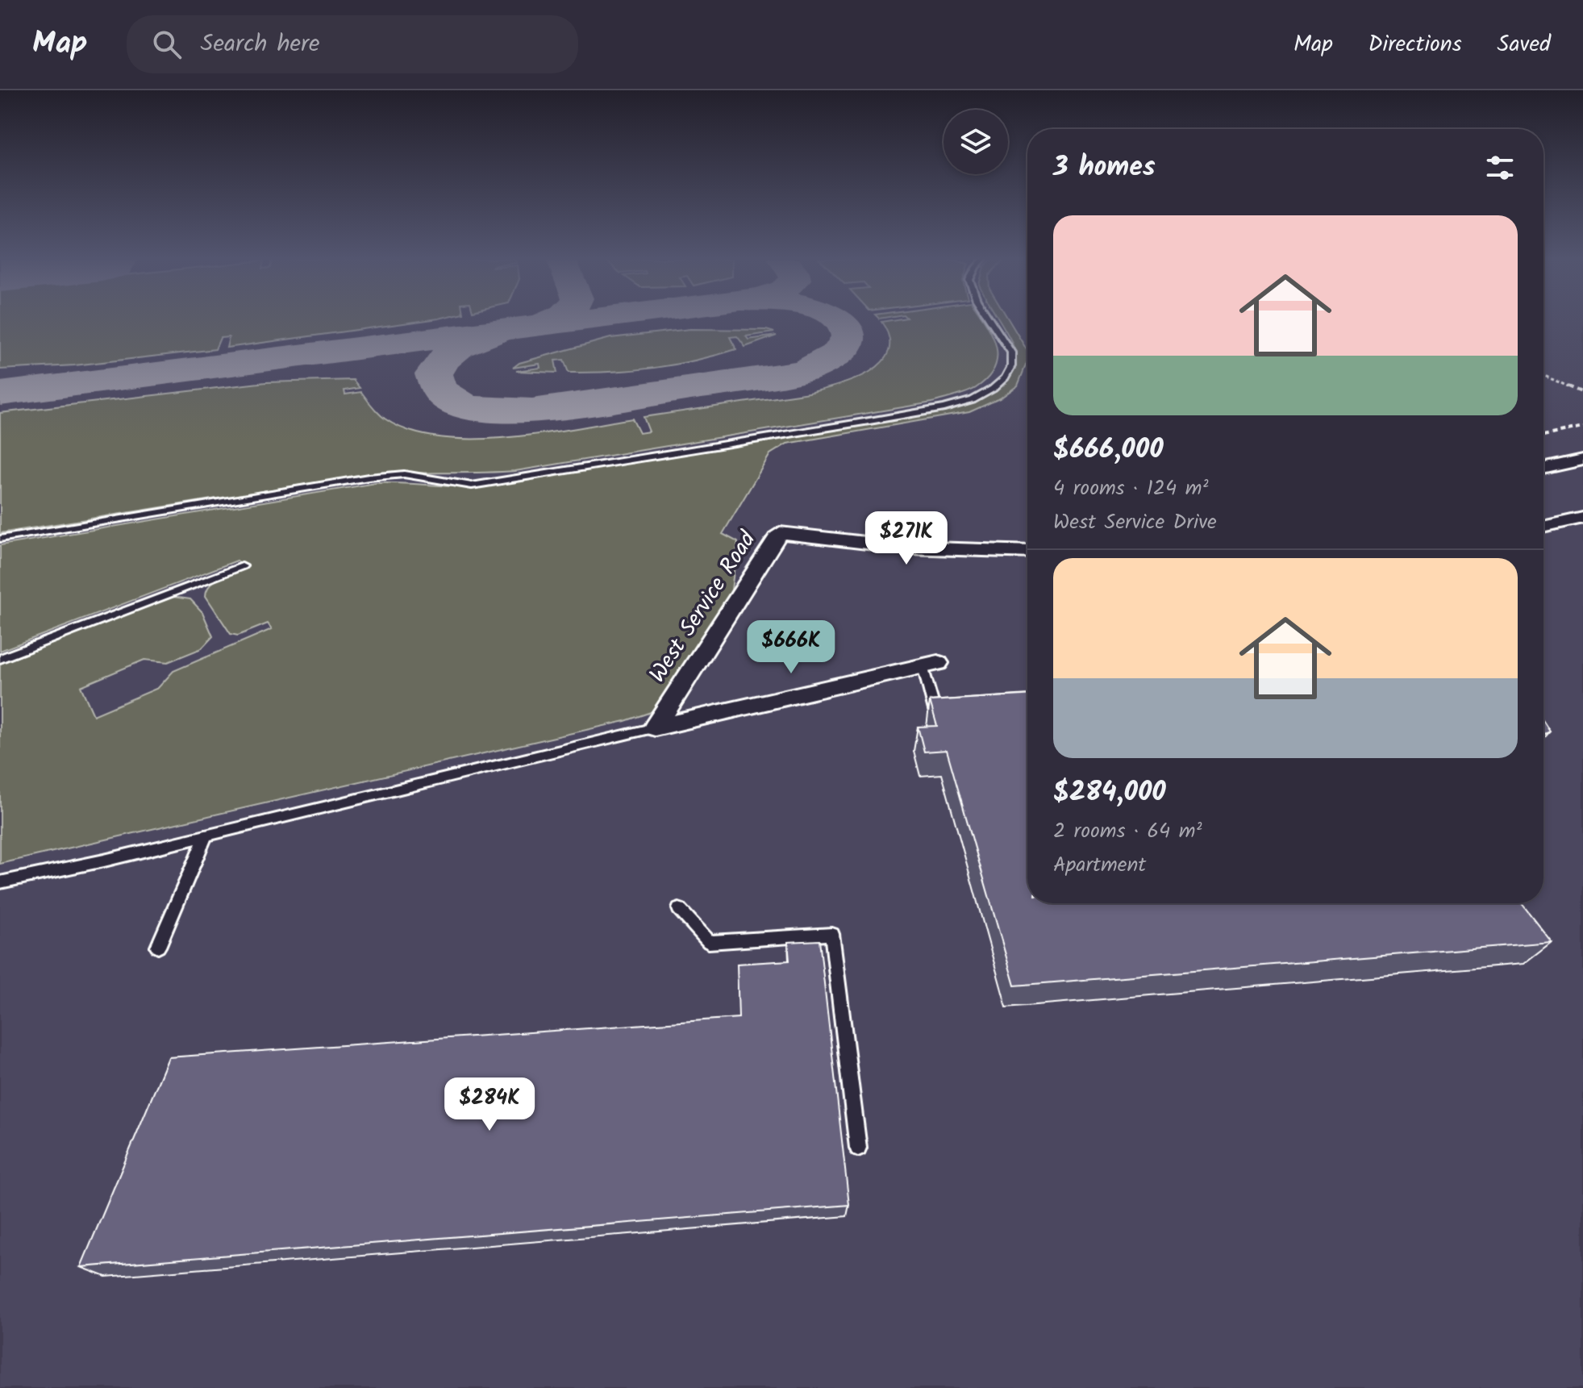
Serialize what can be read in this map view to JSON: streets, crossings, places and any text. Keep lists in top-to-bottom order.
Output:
{
  "streets": {
    "street": ["West Service Road"]
  },
  "page": {
    "header": "Map",
    "search": "Search here",
    "nav": ["Map", "Directions", "Saved"],
    "heading": "3 homes",
    "list": [
      {
        "name": "$666,000",
        "note": "4 rooms · 124 m² · West Service Drive"
      },
      {
        "name": "$284,000",
        "note": "2 rooms · 64 m² · Apartment"
      }
    ],
    "price": ["$271K", "$666K", "$284K"]
  }
}
